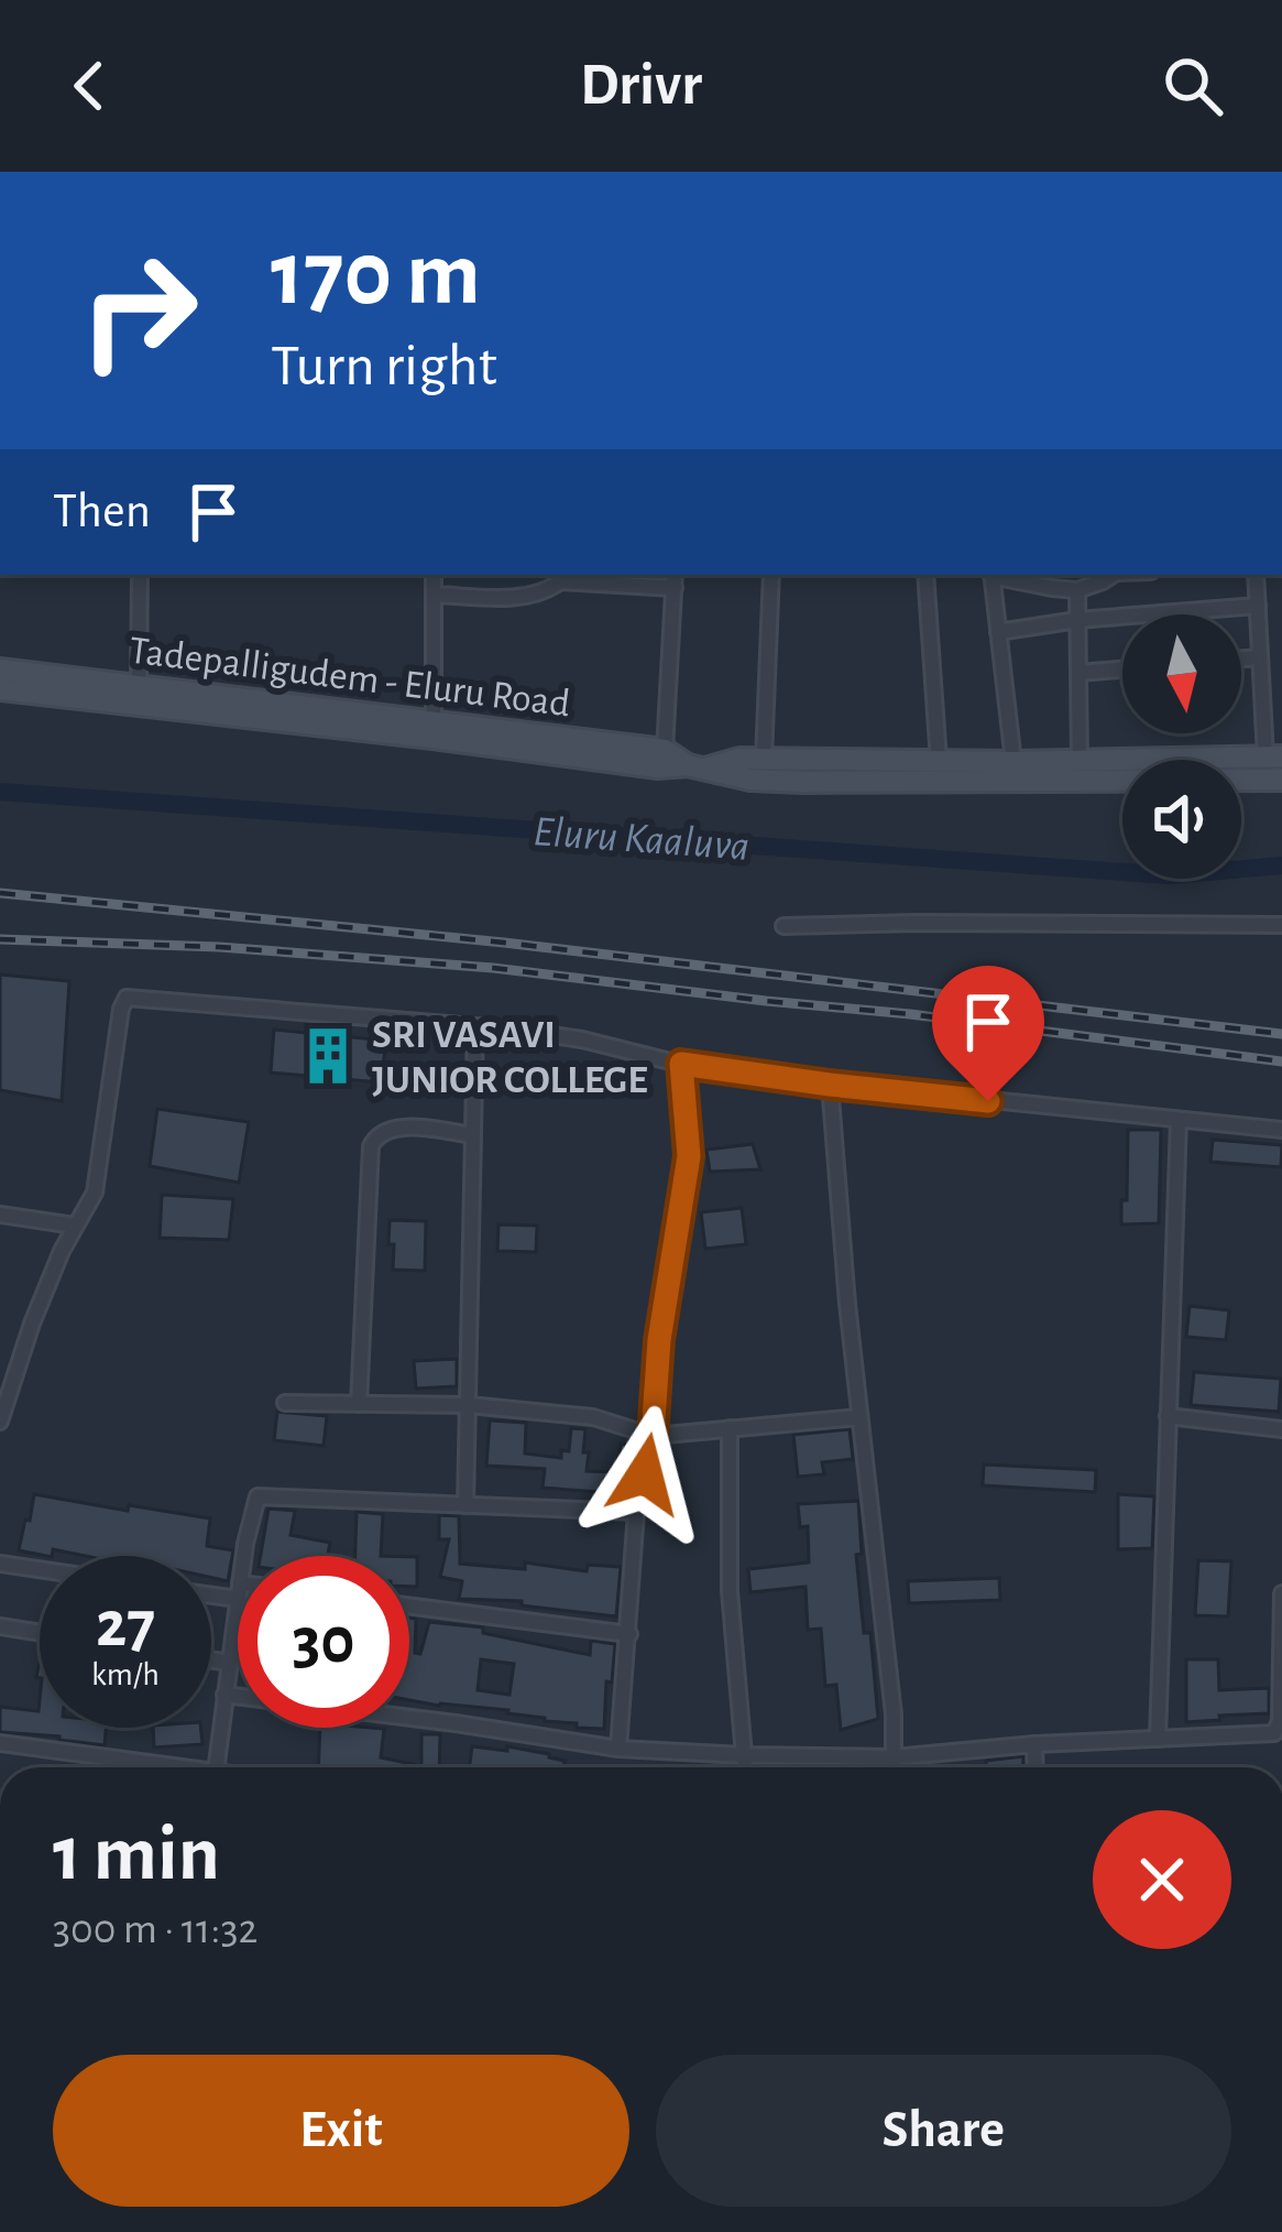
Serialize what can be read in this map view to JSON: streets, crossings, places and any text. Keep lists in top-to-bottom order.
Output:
{
  "streets": {
    "main road": ["Tadepalligudem - Eluru Road"]
  },
  "water": ["Eluru Kaaluva"],
  "places": {
    "building": ["SRI VASAVI JUNIOR COLLEGE"]
  },
  "north": "bottom",
  "page": {
    "header": "Drivr",
    "turn": ["170 m", "Turn right"],
    "then": "Then",
    "speed": "27 km/h",
    "limit": "30",
    "heading": ["1 min", "300 m · 11:32"],
    "buttons": ["Exit", "Share"]
  }
}
